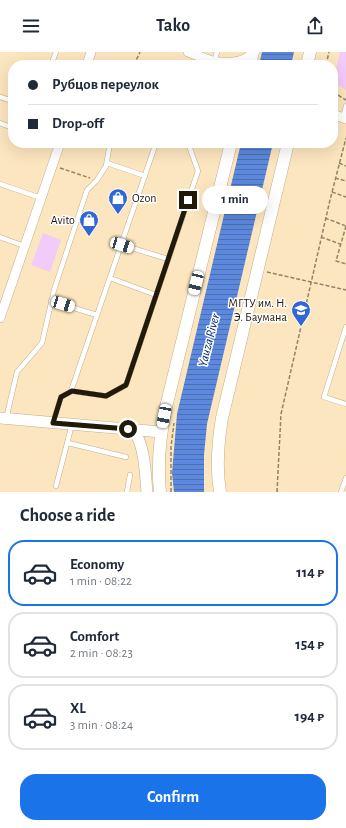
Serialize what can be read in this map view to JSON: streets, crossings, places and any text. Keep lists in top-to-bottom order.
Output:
{
  "water": ["Yauza River"],
  "places": {
    "shop": ["Ozon", "Avito"],
    "school or university": ["МГТУ им. Н. Э. Баумана"]
  },
  "page": {
    "header": "Tako",
    "banner": ["Рубцов переулок", "Drop-off"],
    "bubble": "1 min",
    "heading": "Choose a ride",
    "list": [
      {
        "name": "Economy",
        "note": "1 min · 08:22",
        "value": "114 ₽"
      },
      {
        "name": "Comfort",
        "note": "2 min · 08:23",
        "value": "154 ₽"
      },
      {
        "name": "XL",
        "note": "3 min · 08:24",
        "value": "194 ₽"
      }
    ],
    "buttons": "Confirm"
  }
}
